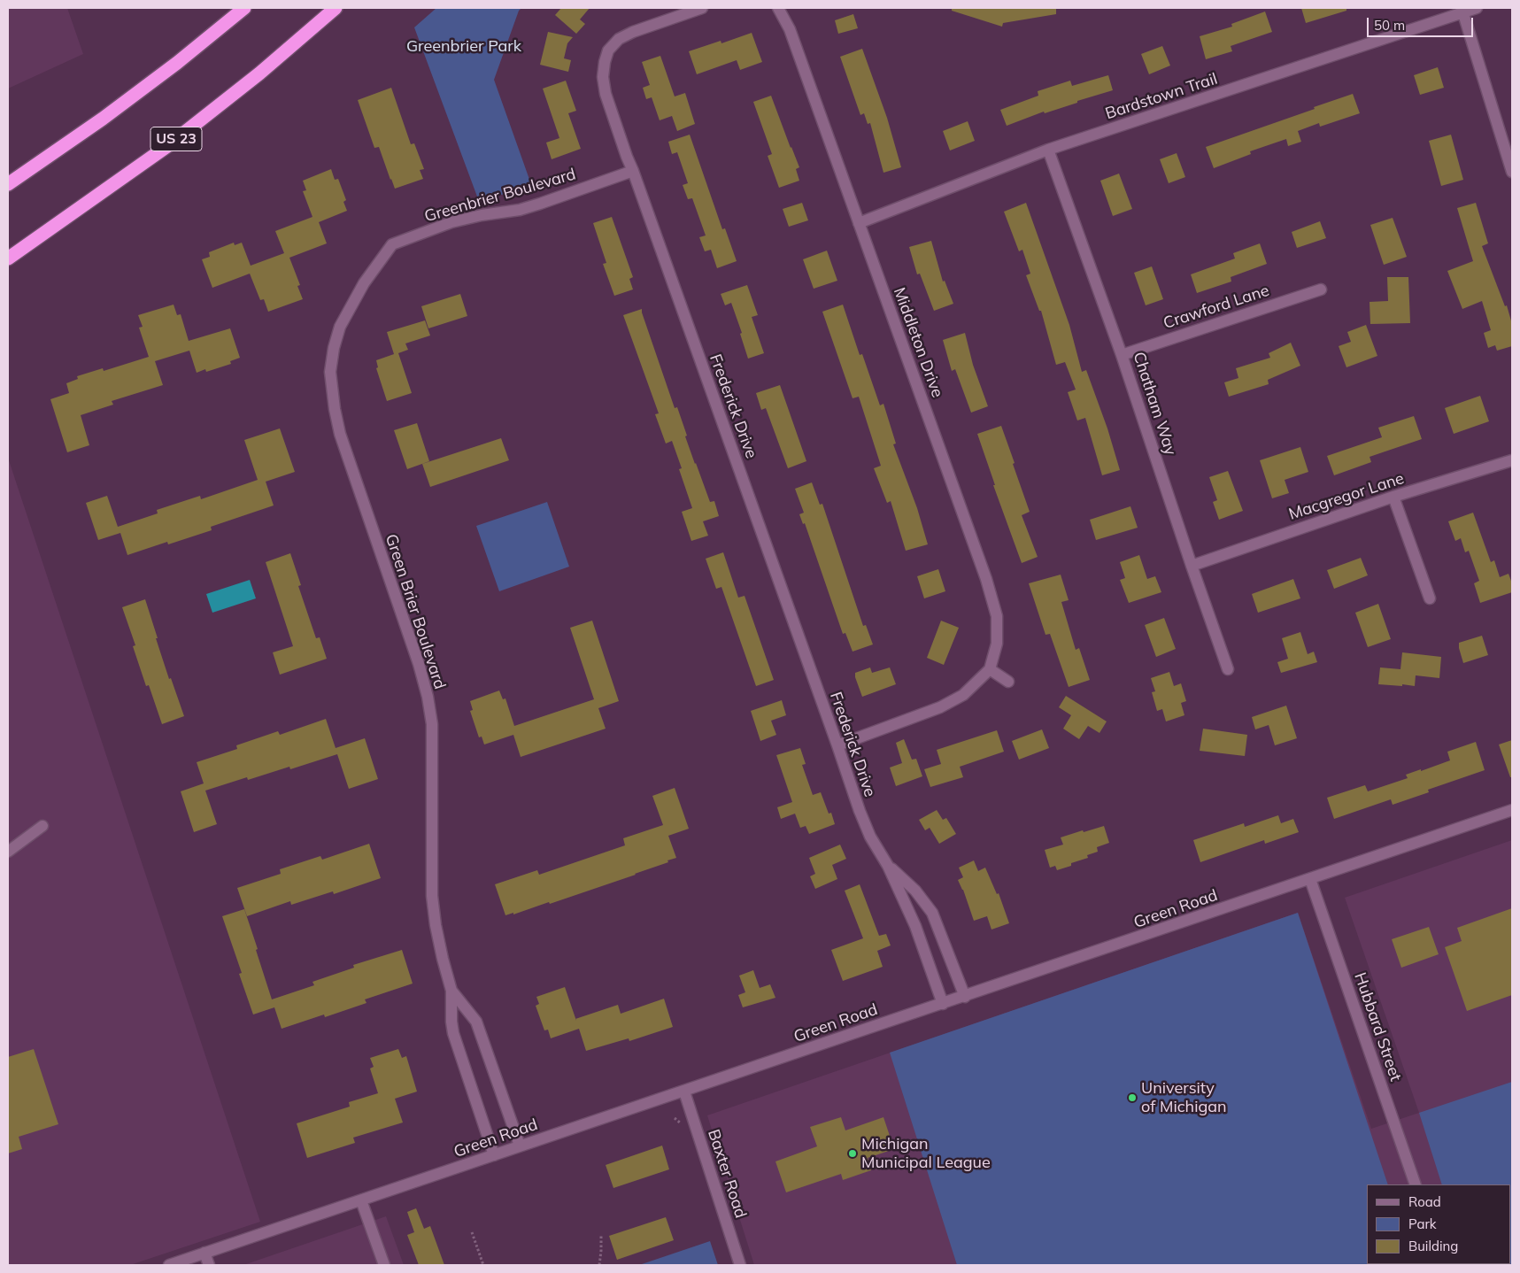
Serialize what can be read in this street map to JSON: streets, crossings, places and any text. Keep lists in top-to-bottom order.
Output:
{
  "streets": {
    "highway": ["US 23"],
    "street": [
      "Bardstown Trail",
      "Greenbrier Boulevard",
      "Crawford Lane",
      "Middleton Drive",
      "Chatham Way",
      "Frederick Drive",
      "Macgregor Lane",
      "Green Brier Boulevard",
      "Green Road",
      "Hubbard Street",
      "Baxter Road"
    ]
  },
  "crossings": [
    ["Bardstown Trail", "Middleton Drive"],
    ["Bardstown Trail", "Chatham Way"],
    ["Greenbrier Boulevard", "Frederick Drive"],
    ["Greenbrier Boulevard", "Green Brier Boulevard"],
    ["Crawford Lane", "Chatham Way"],
    ["Chatham Way", "Macgregor Lane"],
    ["Frederick Drive", "Green Road"],
    ["Green Brier Boulevard", "Green Road"],
    ["Green Road", "Hubbard Street"],
    ["Green Road", "Baxter Road"]
  ],
  "parks": ["Greenbrier Park"],
  "places": ["University of Michigan", "Michigan Municipal League"],
  "legend": ["Road", "Park", "Building"],
  "scale_bar": "50 m"
}
